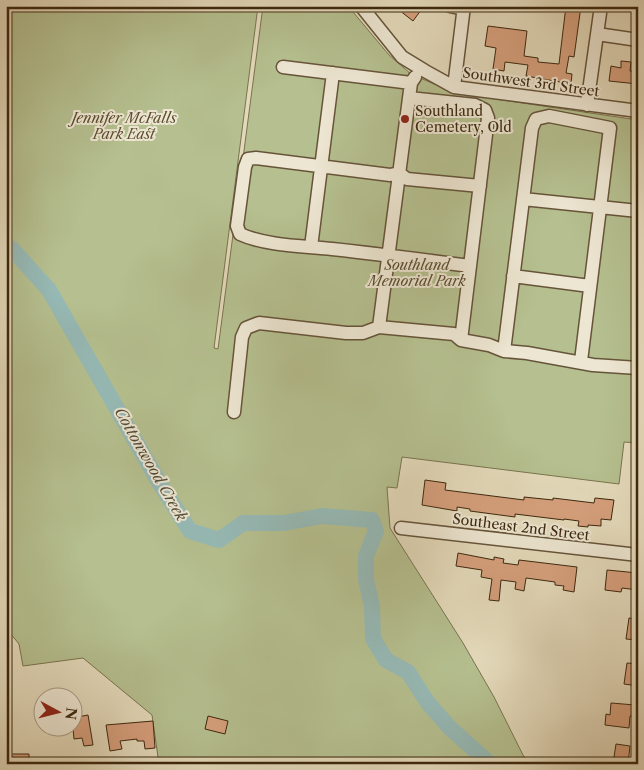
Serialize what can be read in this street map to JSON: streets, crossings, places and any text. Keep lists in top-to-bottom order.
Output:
{
  "streets": {
    "street": ["Southwest 3rd Street", "Southeast 2nd Street"]
  },
  "water": ["Cottonwood Creek"],
  "parks": ["Jennifer McFalls Park East", "Southland Memorial Park"],
  "places": ["Southland Cemetery, Old"],
  "north": "right"
}
